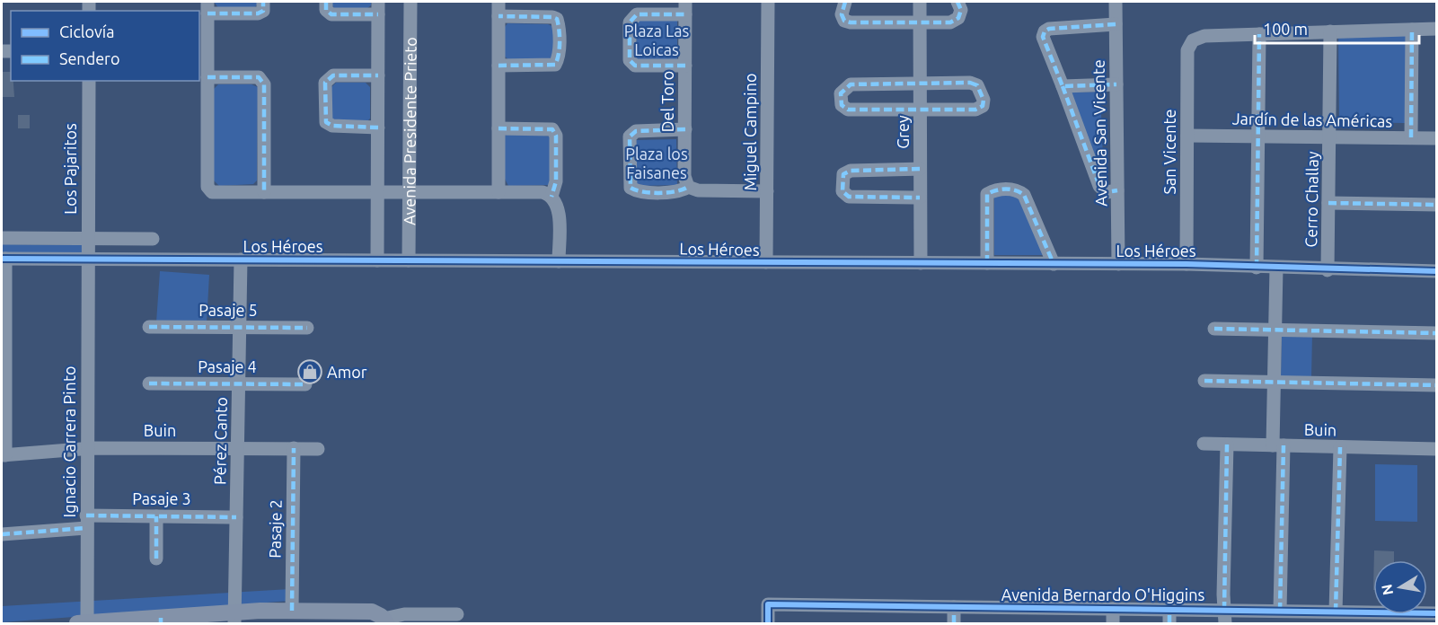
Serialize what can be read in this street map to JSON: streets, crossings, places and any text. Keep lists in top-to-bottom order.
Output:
{
  "streets": {
    "street": [
      "Del Toro",
      "Jardín de las Américas",
      "Avenida Presidente Prieto",
      "Miguel Campino",
      "Grey",
      "Avenida San Vicente",
      "San Vicente",
      "Los Pajaritos",
      "Cerro Challay",
      "Los Héroes",
      "Pasaje 5",
      "Pasaje 4",
      "Buin",
      "Pérez Canto",
      "Ignacio Carrera Pinto",
      "Pasaje 3",
      "Pasaje 2",
      "Avenida Bernardo O'Higgins"
    ]
  },
  "crossings": [
    ["Jardín de las Américas", "San Vicente"],
    ["Jardín de las Américas", "Cerro Challay"],
    ["Avenida Presidente Prieto", "Los Héroes"],
    ["Miguel Campino", "Los Héroes"],
    ["Grey", "Los Héroes"],
    ["Avenida San Vicente", "Los Héroes"],
    ["San Vicente", "Los Héroes"],
    ["Los Pajaritos", "Los Héroes"],
    ["Los Pajaritos", "Ignacio Carrera Pinto"],
    ["Cerro Challay", "Los Héroes"],
    ["Los Héroes", "Pérez Canto"],
    ["Los Héroes", "Ignacio Carrera Pinto"],
    ["Pasaje 5", "Pérez Canto"],
    ["Pasaje 4", "Pérez Canto"],
    ["Buin", "Pérez Canto"],
    ["Buin", "Ignacio Carrera Pinto"],
    ["Buin", "Pasaje 2"],
    ["Pérez Canto", "Pasaje 3"],
    ["Ignacio Carrera Pinto", "Pasaje 3"]
  ],
  "parks": ["Plaza Las Loicas", "Plaza los Faisanes"],
  "places": {
    "shop": ["Amor"]
  },
  "legend": ["Ciclovía", "Sendero"],
  "scale_bar": "100 m",
  "north": "left"
}
